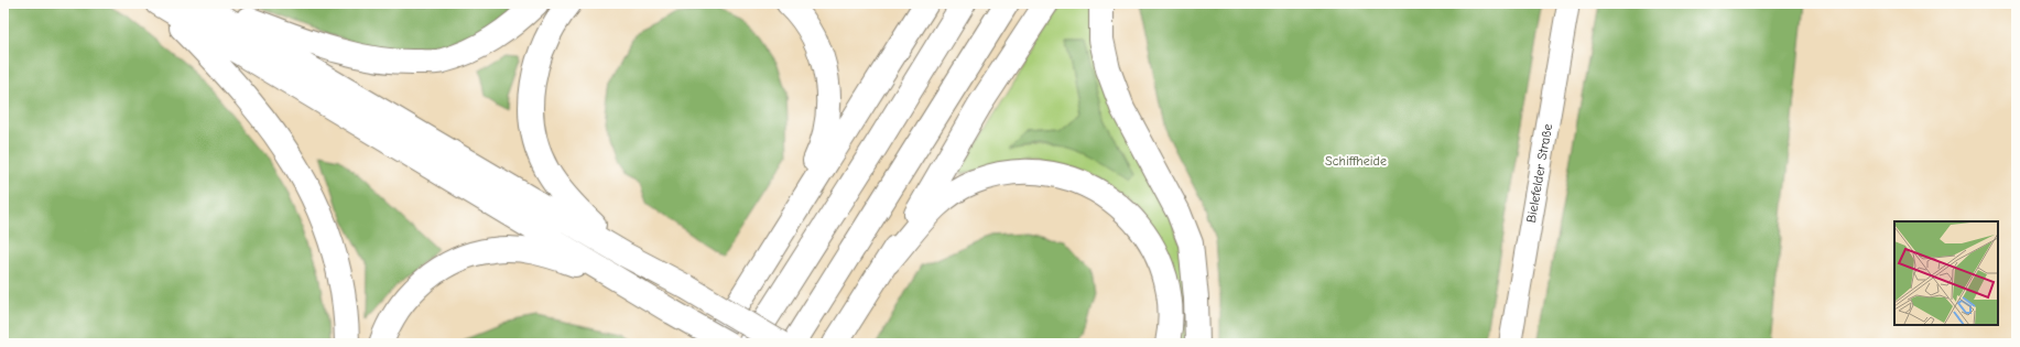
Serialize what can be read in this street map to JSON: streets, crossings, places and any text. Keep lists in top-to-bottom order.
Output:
{
  "streets": {
    "main road": ["Bielefelder Straße"]
  },
  "parks": ["Schiffheide"]
}
